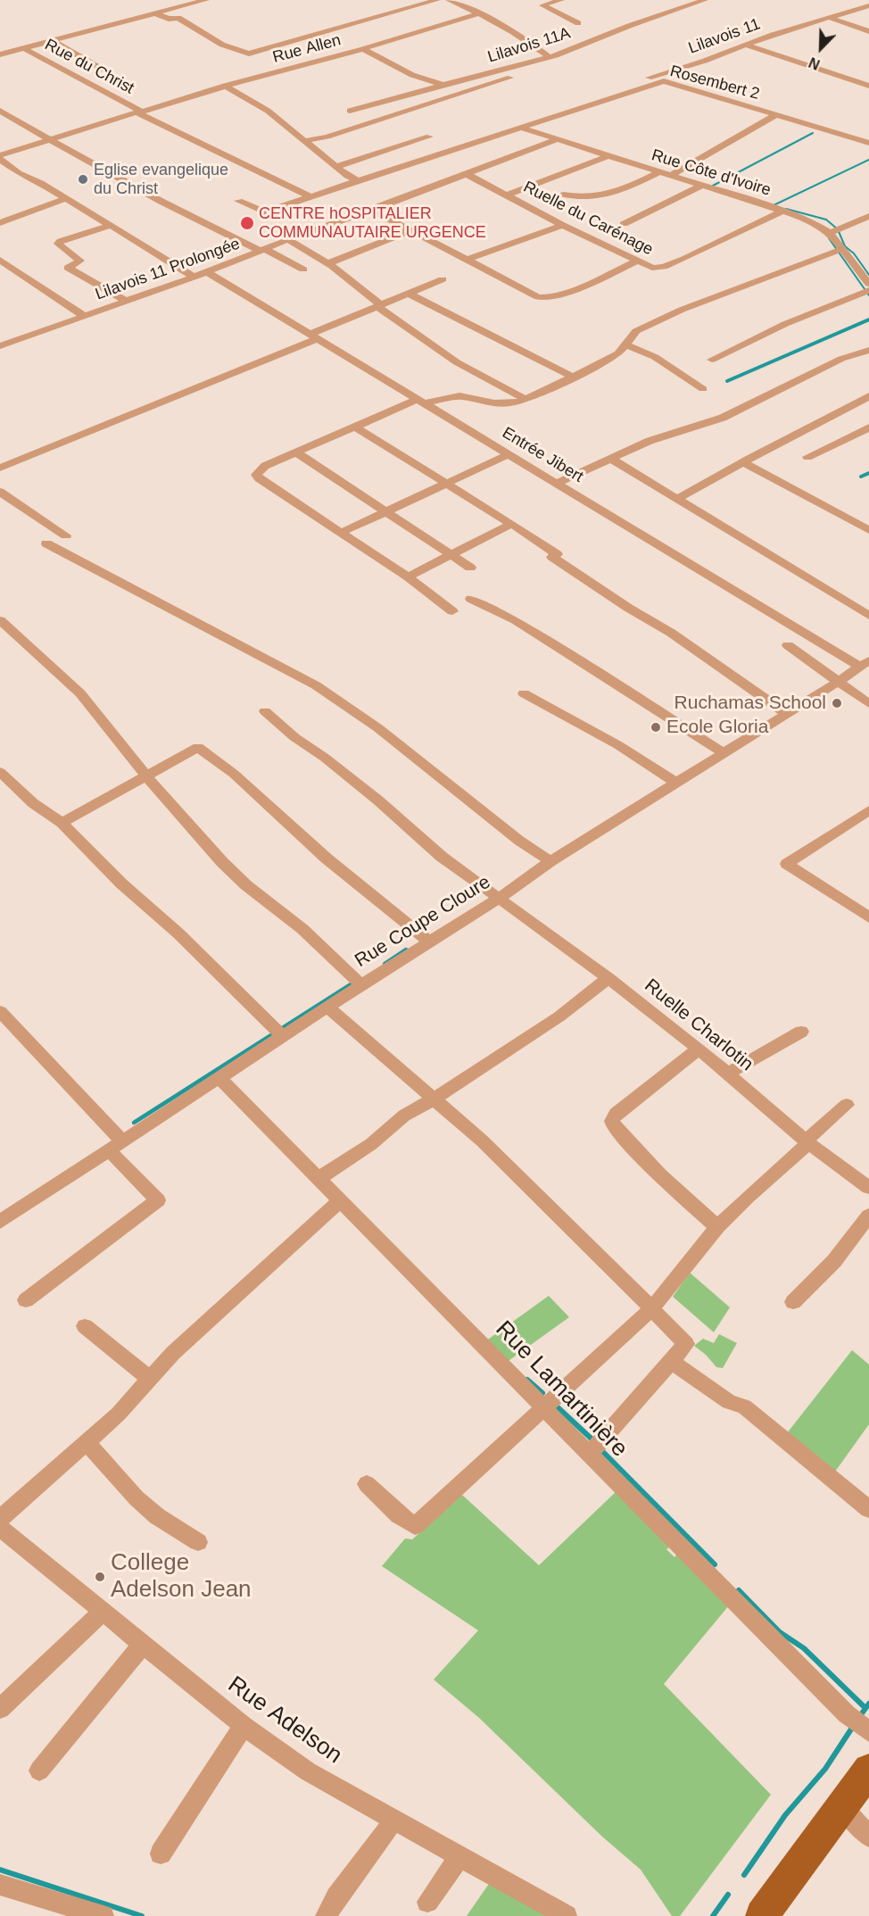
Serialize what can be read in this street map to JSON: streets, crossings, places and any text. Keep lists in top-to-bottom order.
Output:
{
  "streets": {
    "street": [
      "Lilavois 11",
      "Lilavois 11A",
      "Rue Allen",
      "Rue du Christ",
      "Rosembert 2",
      "Rue Côte d'Ivoire",
      "Ruelle du Carénage",
      "Lilavois 11 Prolongée",
      "Entrée Jibert",
      "Rue Coupe Cloure",
      "Ruelle Charlotin",
      "Rue Lamartinière",
      "Rue Adelson"
    ]
  },
  "crossings": [
    ["Lilavois 11", "Rosembert 2"],
    ["Rue Allen", "Rue du Christ"],
    ["Rue du Christ", "Rosembert 2"],
    ["Rosembert 2", "Rue Côte d'Ivoire"],
    ["Rue Côte d'Ivoire", "Ruelle du Carénage"],
    ["Rue Côte d'Ivoire", "Lilavois 11 Prolongée"],
    ["Ruelle du Carénage", "Lilavois 11 Prolongée"],
    ["Lilavois 11 Prolongée", "Entrée Jibert"],
    ["Entrée Jibert", "Rue Coupe Cloure"],
    ["Rue Coupe Cloure", "Ruelle Charlotin"],
    ["Rue Coupe Cloure", "Rue Lamartinière"]
  ],
  "places": [
    "Eglise evangelique du Christ",
    "CENTRE hOSPITALIER COMMUNAUTAIRE URGENCE",
    "Ruchamas School",
    "Ecole Gloria",
    "College Adelson Jean"
  ],
  "north": "bottom left"
}
